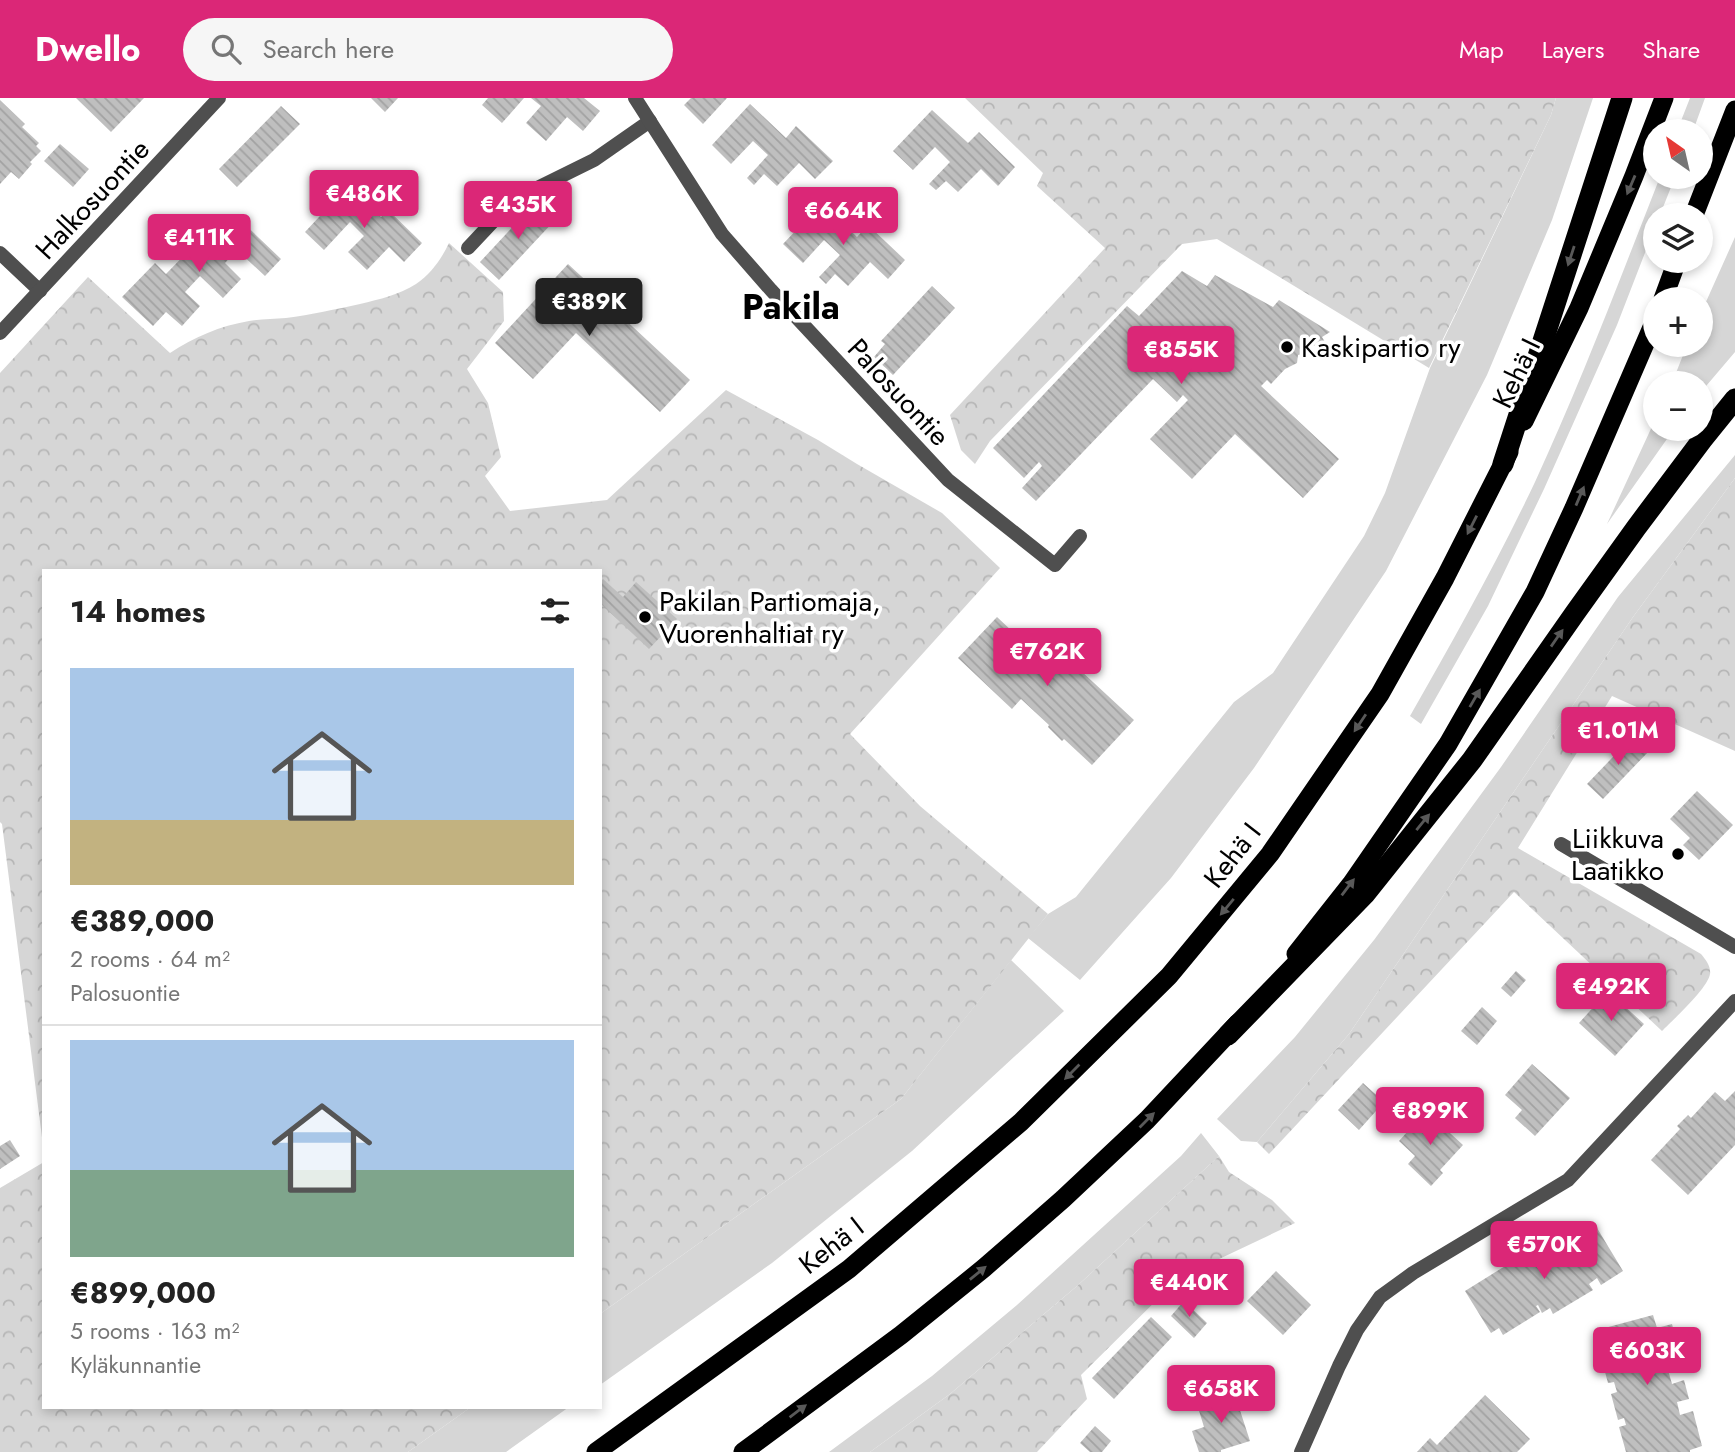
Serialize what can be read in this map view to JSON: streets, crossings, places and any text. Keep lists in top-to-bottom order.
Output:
{
  "streets": {
    "highway": ["Kehä I"],
    "street": ["Halkosuontie", "Palosuontie"]
  },
  "districts": ["Pakila"],
  "places": ["Kaskipartio ry", "Pakilan Partiomaja, Vuorenhaltiat ry", "Liikkuva Laatikko"],
  "north": "top left",
  "page": {
    "header": "Dwello",
    "search": "Search here",
    "nav": ["Map", "Layers", "Share"],
    "map_buttons": ["+", "−"],
    "price": [
      "€486K",
      "€435K",
      "€664K",
      "€411K",
      "€389K",
      "€855K",
      "€762K",
      "€1.01M",
      "€492K",
      "€899K",
      "€570K",
      "€440K",
      "€603K",
      "€658K"
    ],
    "heading": "14 homes",
    "list": [
      {
        "name": "€389,000",
        "note": "2 rooms · 64 m² · Palosuontie"
      },
      {
        "name": "€899,000",
        "note": "5 rooms · 163 m² · Kyläkunnantie"
      }
    ]
  }
}
